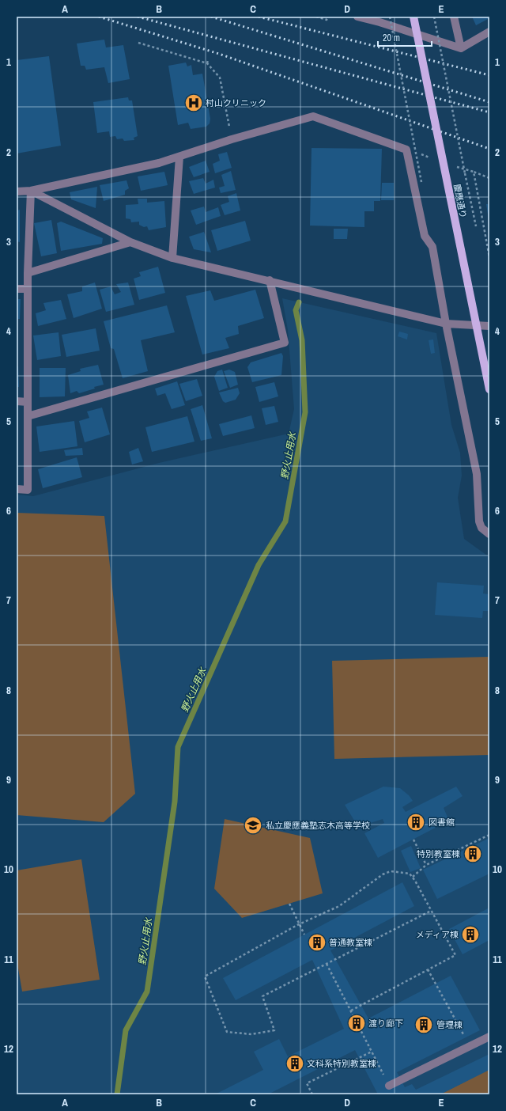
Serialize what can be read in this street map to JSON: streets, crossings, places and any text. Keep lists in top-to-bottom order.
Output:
{
  "streets": {
    "main road": ["慶應通り"]
  },
  "water": ["野火止用水"],
  "places": {
    "hospital": ["村山クリニック"],
    "building": [
      "図書館",
      "特別教室棟",
      "メディア棟",
      "普通教室棟",
      "渡り廊下",
      "管理棟",
      "文科系特別教室棟"
    ],
    "school or university": ["私立慶應義塾志木高等学校"]
  },
  "scale_bar": "20 m",
  "grid": {
    "columns": [
      "A",
      "B",
      "C",
      "D",
      "E"
    ],
    "rows": [
      "1",
      "2",
      "3",
      "4",
      "5",
      "6",
      "7",
      "8",
      "9",
      "10",
      "11",
      "12"
    ]
  }
}
